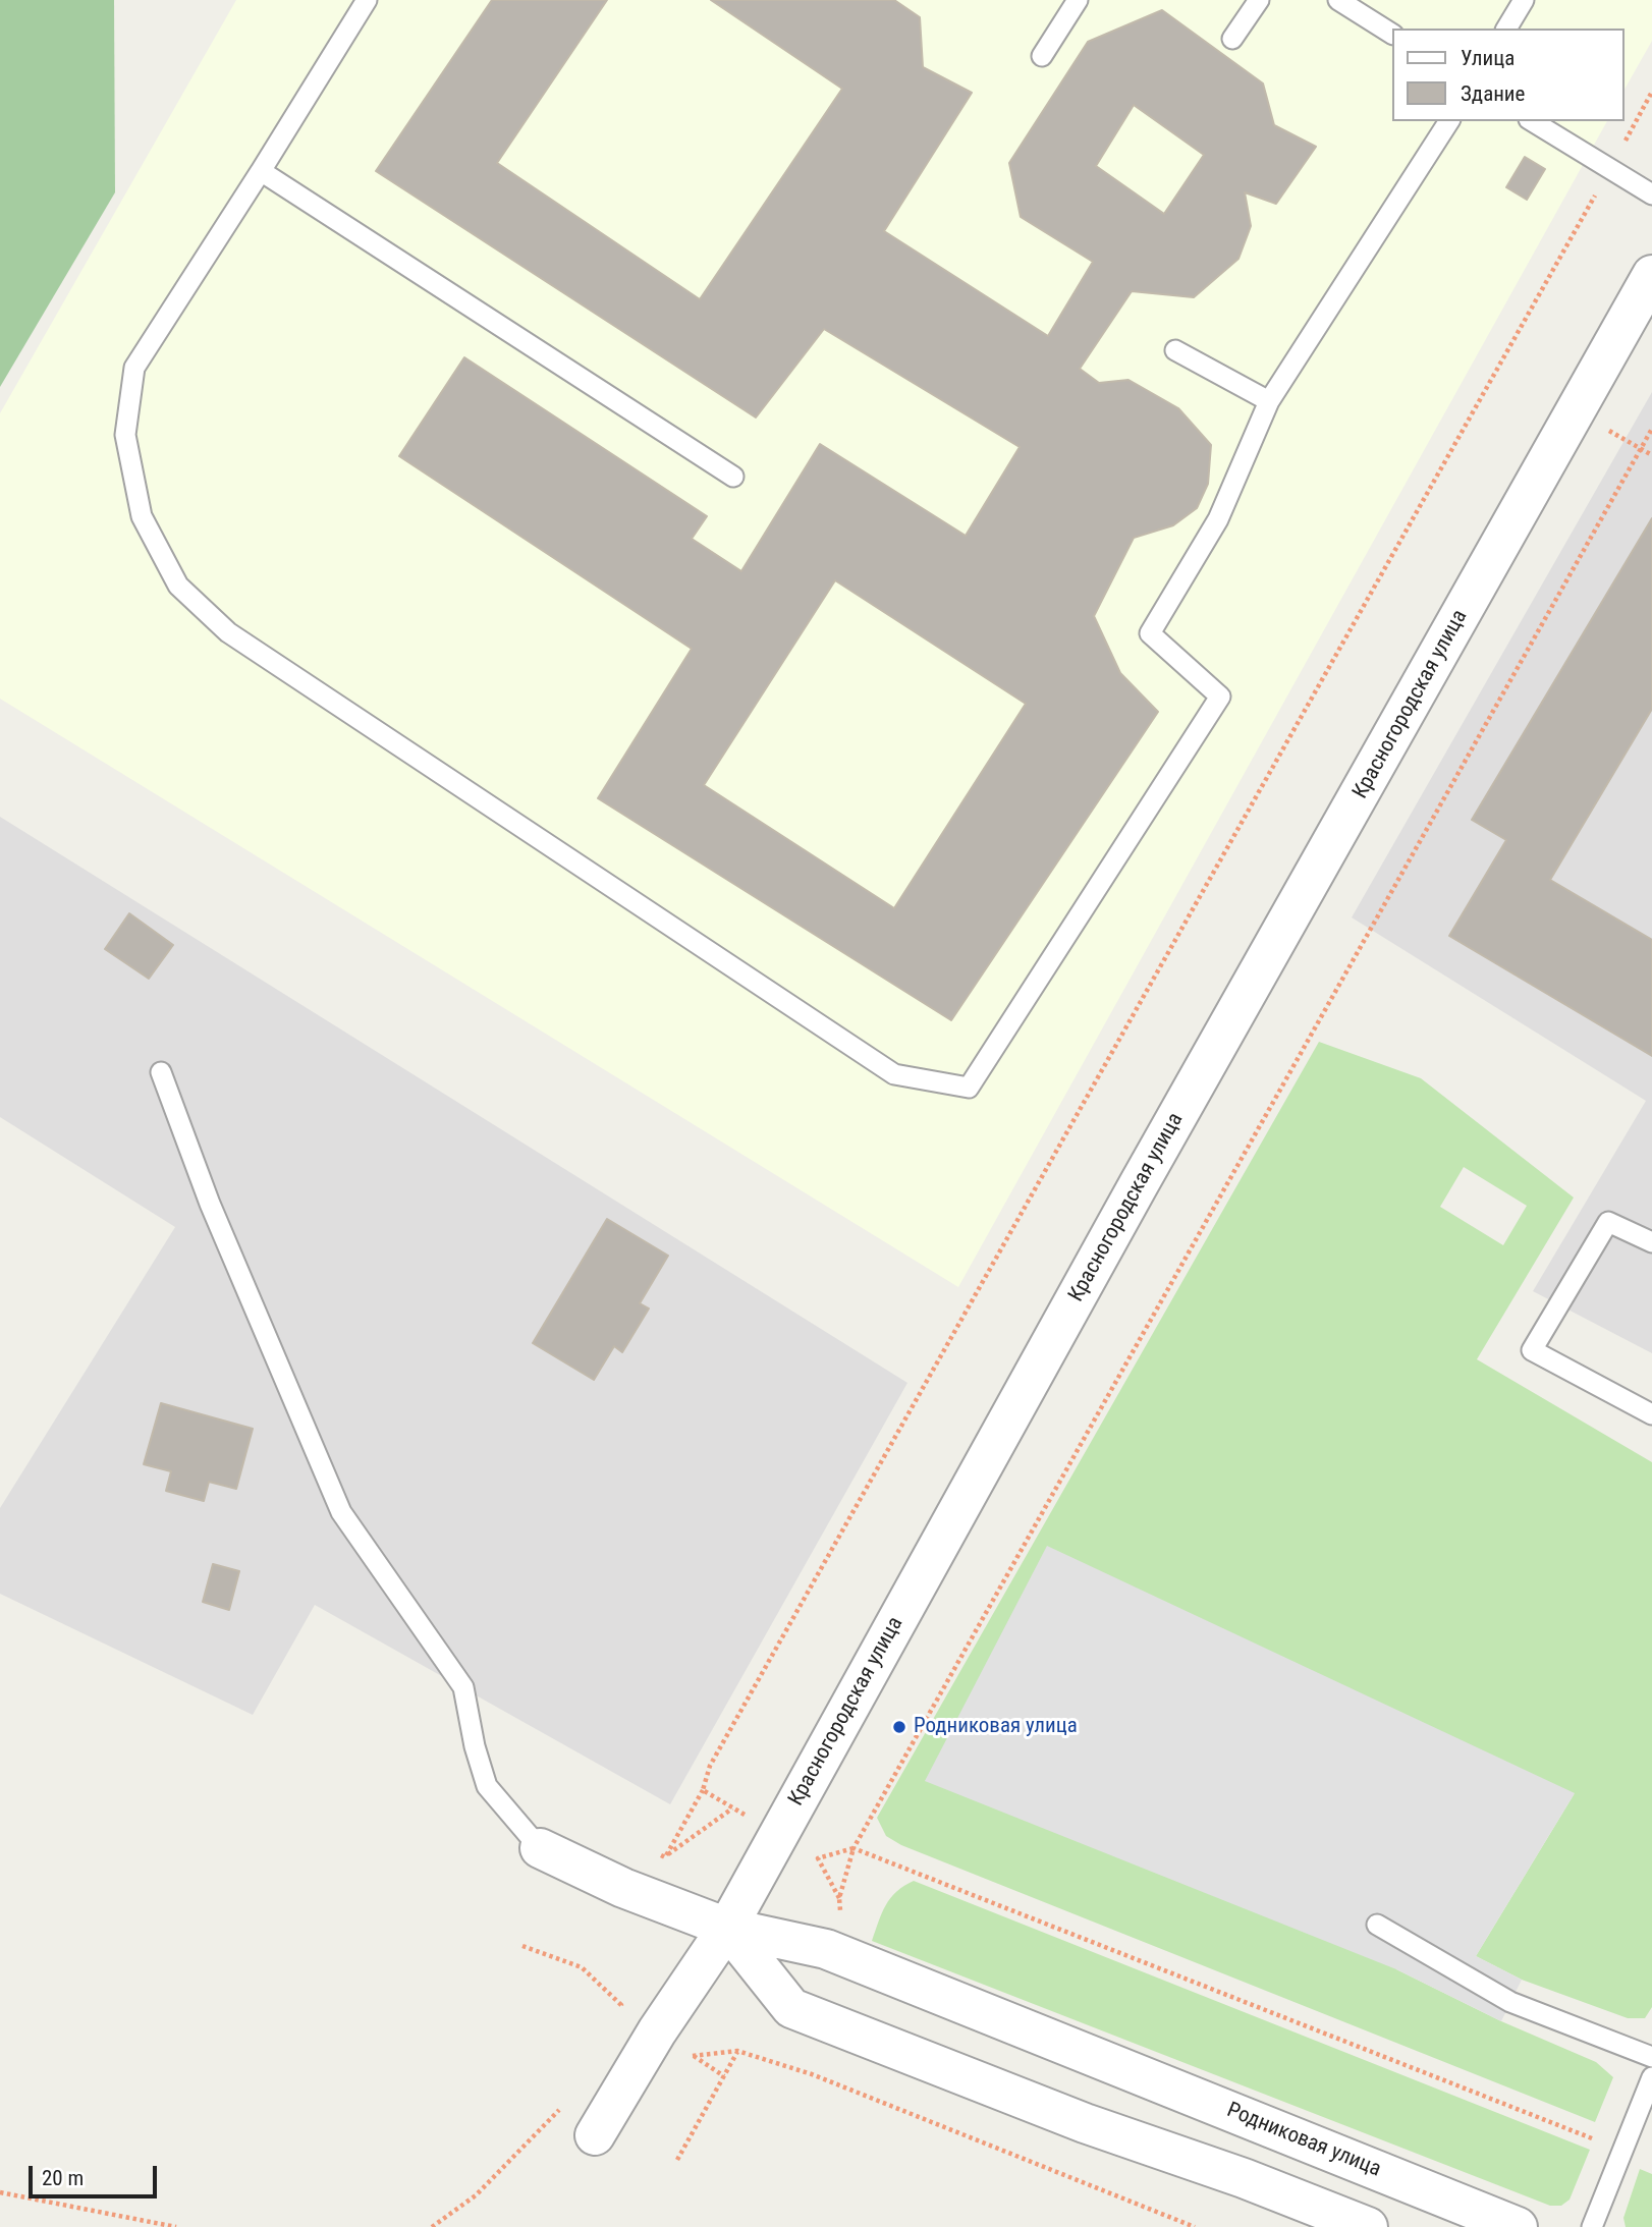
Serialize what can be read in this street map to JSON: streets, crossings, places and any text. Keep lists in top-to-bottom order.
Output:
{
  "streets": {
    "street": ["Красногородская улица", "Родниковая улица"]
  },
  "crossings": [
    ["Красногородская улица", "Родниковая улица"]
  ],
  "places": ["Родниковая улица"],
  "legend": ["Улица", "Здание"],
  "scale_bar": "20 m"
}
